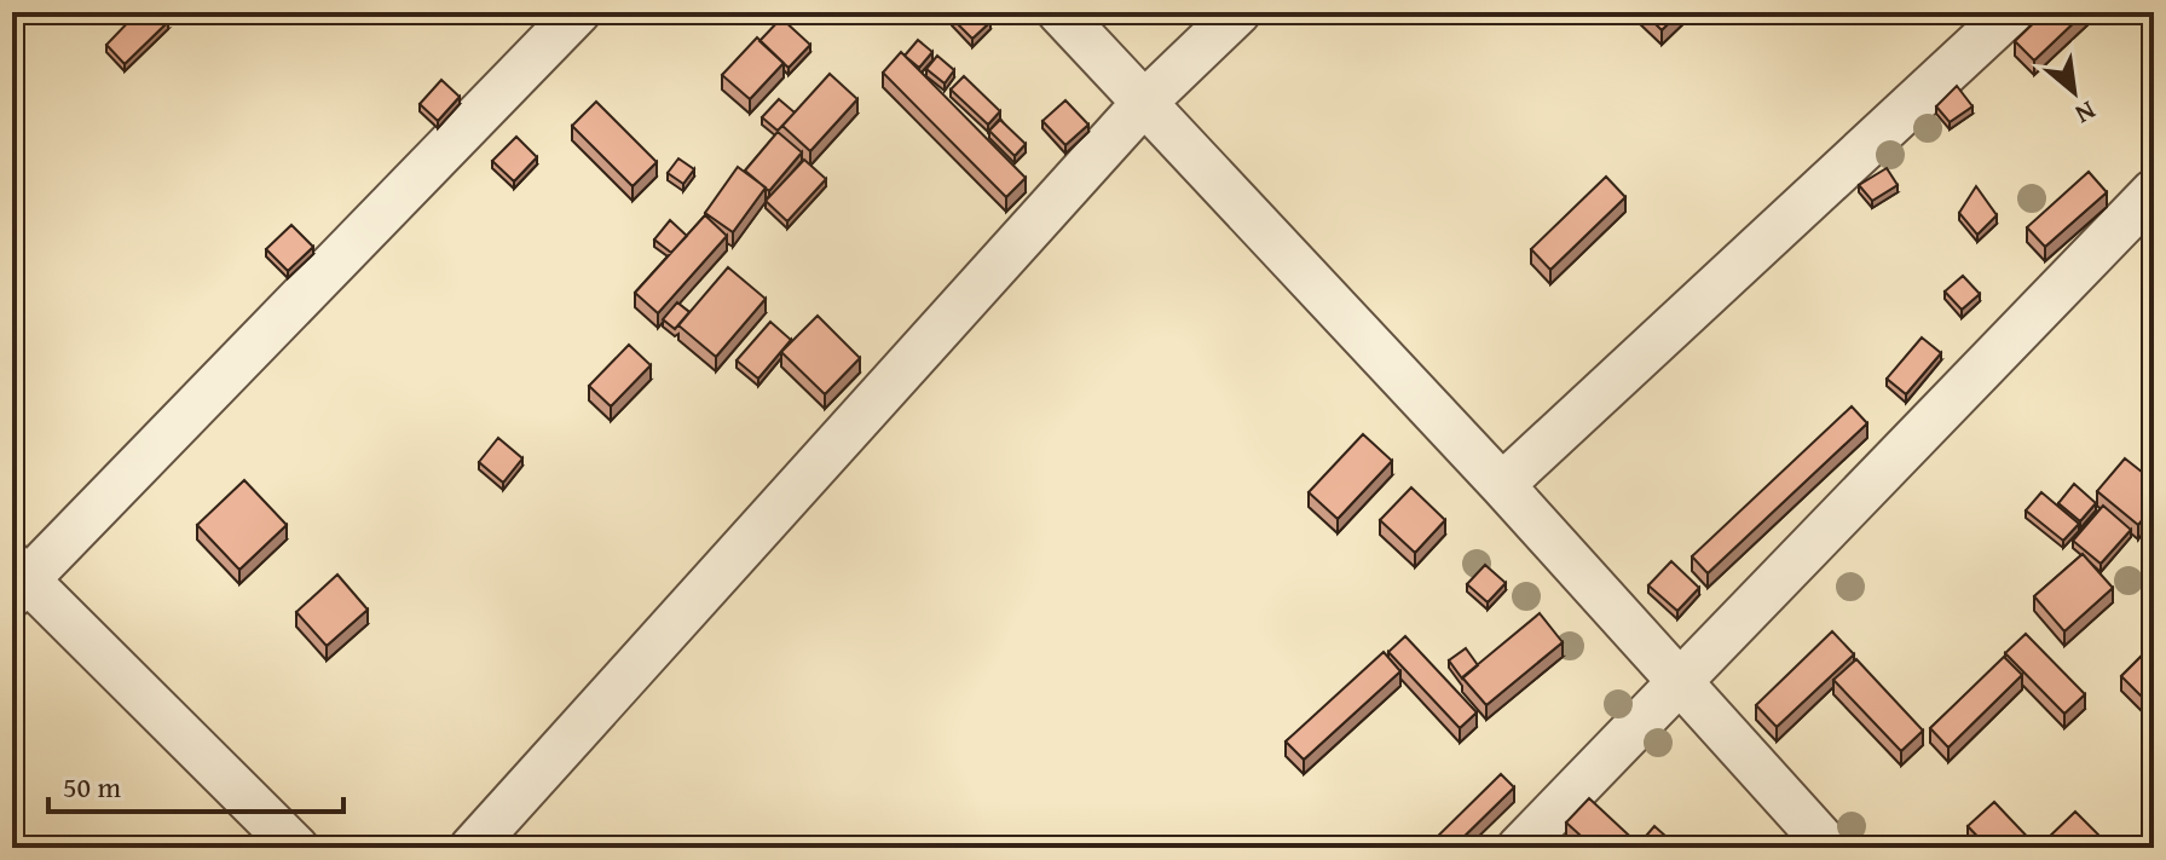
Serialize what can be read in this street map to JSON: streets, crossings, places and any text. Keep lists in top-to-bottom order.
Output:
{
  "scale_bar": "50 m",
  "north": "bottom right"
}
